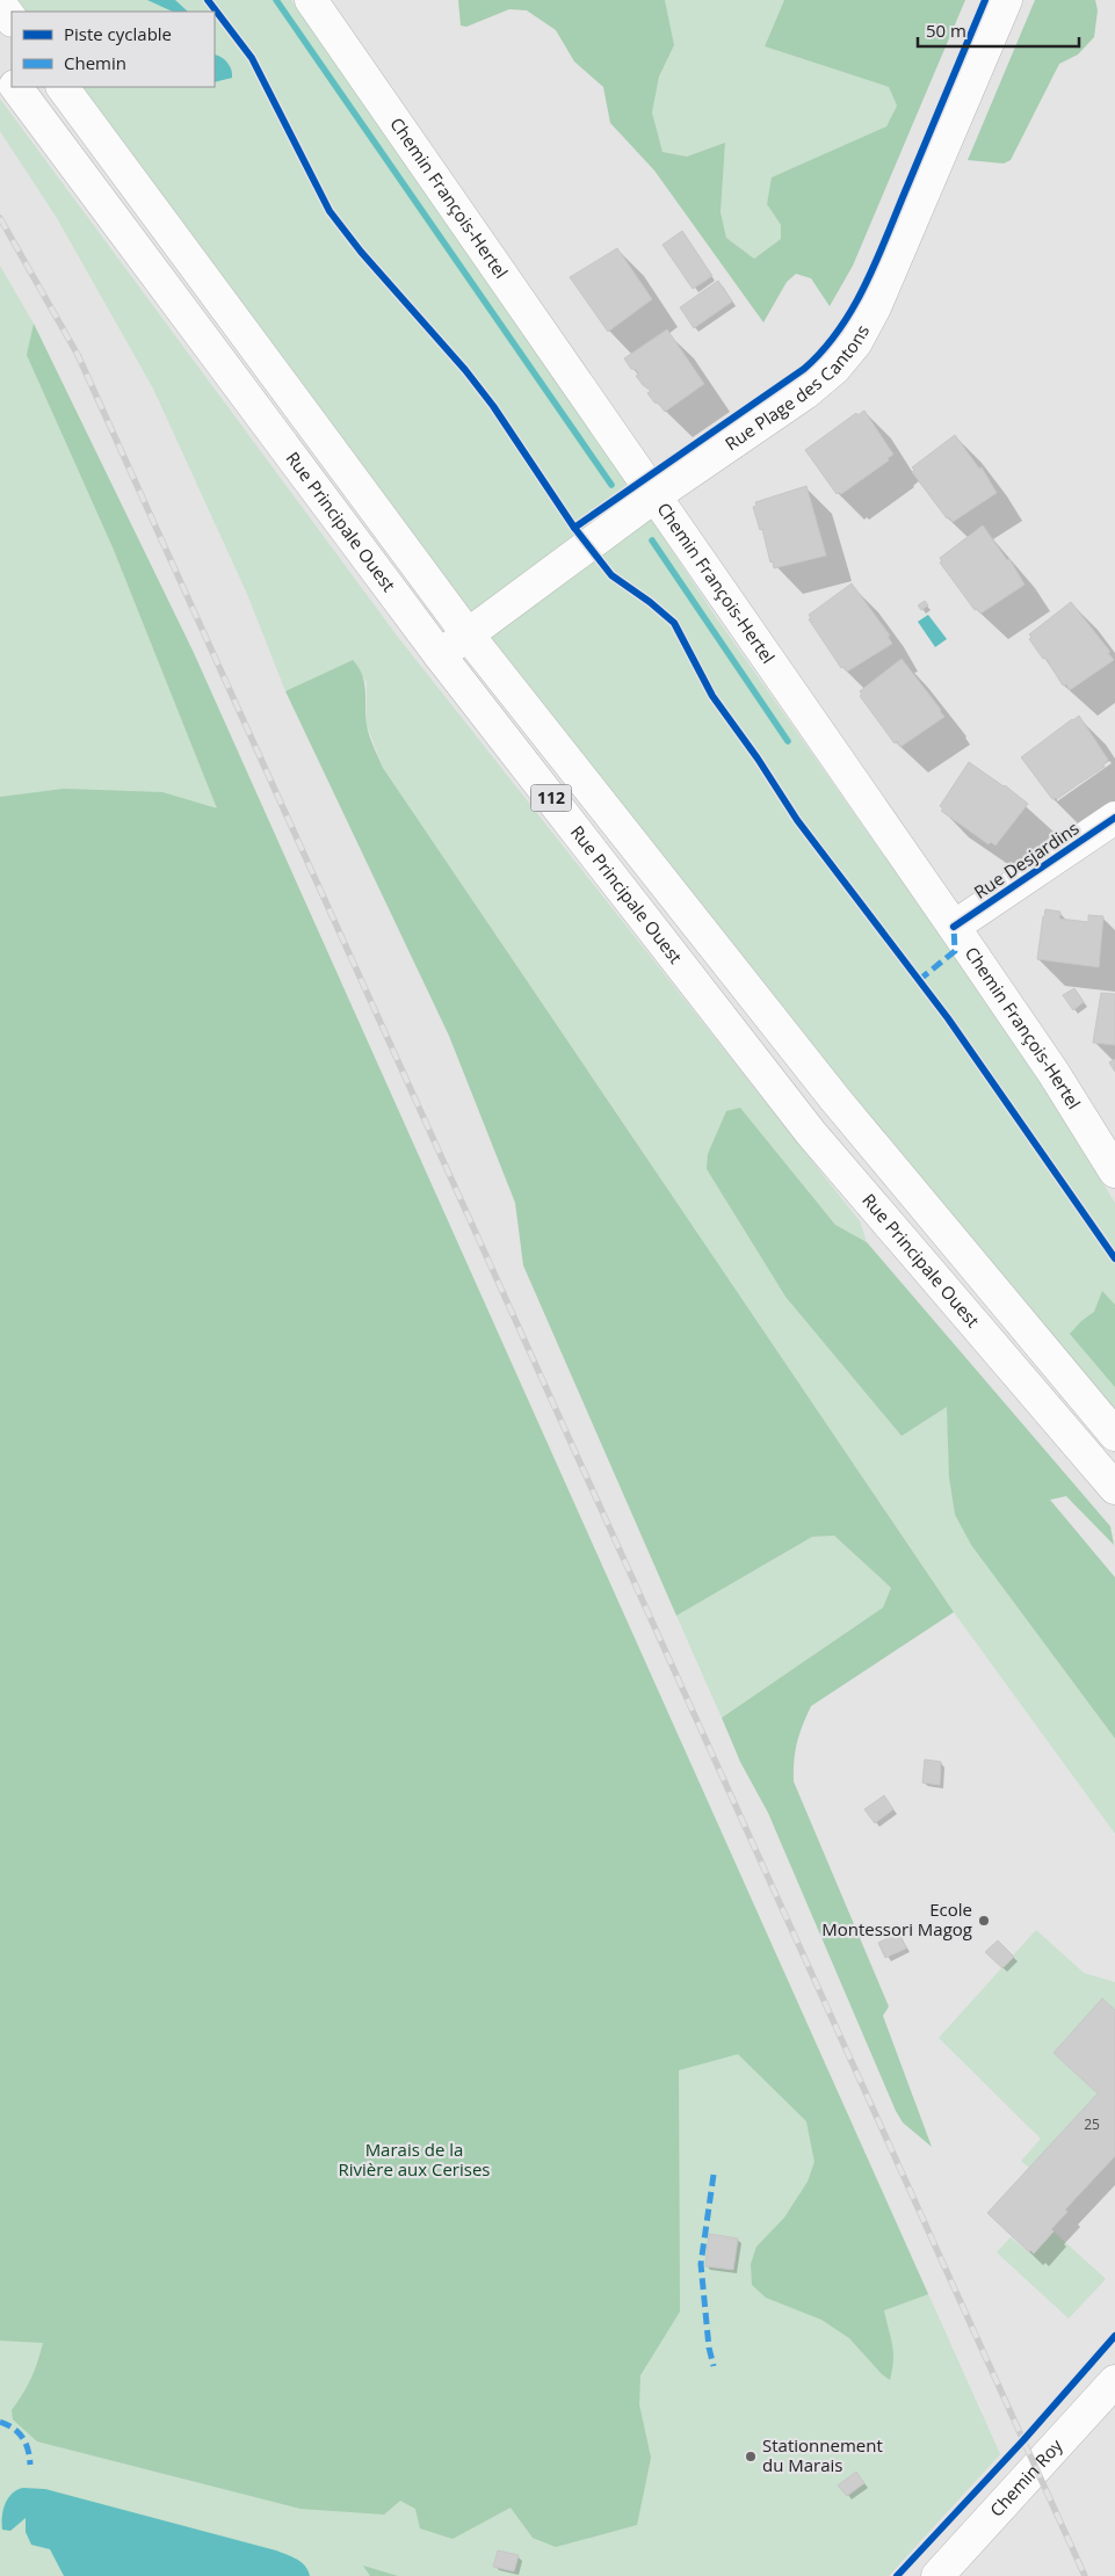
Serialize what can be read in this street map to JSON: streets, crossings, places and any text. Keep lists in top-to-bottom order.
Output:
{
  "streets": {
    "main road": [
      "Chemin François-Hertel",
      "Rue Plage des Cantons",
      "Rue Principale Ouest",
      "112",
      "Rue Desjardins",
      "Chemin Roy"
    ]
  },
  "crossings": [
    ["Chemin François-Hertel", "Rue Plage des Cantons"],
    ["Chemin François-Hertel", "Rue Desjardins"],
    ["Rue Plage des Cantons", "Rue Principale Ouest"]
  ],
  "parks": ["Marais de la Rivière aux Cerises"],
  "places": ["Ecole Montessori Magog", "Stationnement du Marais"],
  "house_numbers": ["25"],
  "legend": ["Piste cyclable", "Chemin"],
  "scale_bar": "50 m"
}
